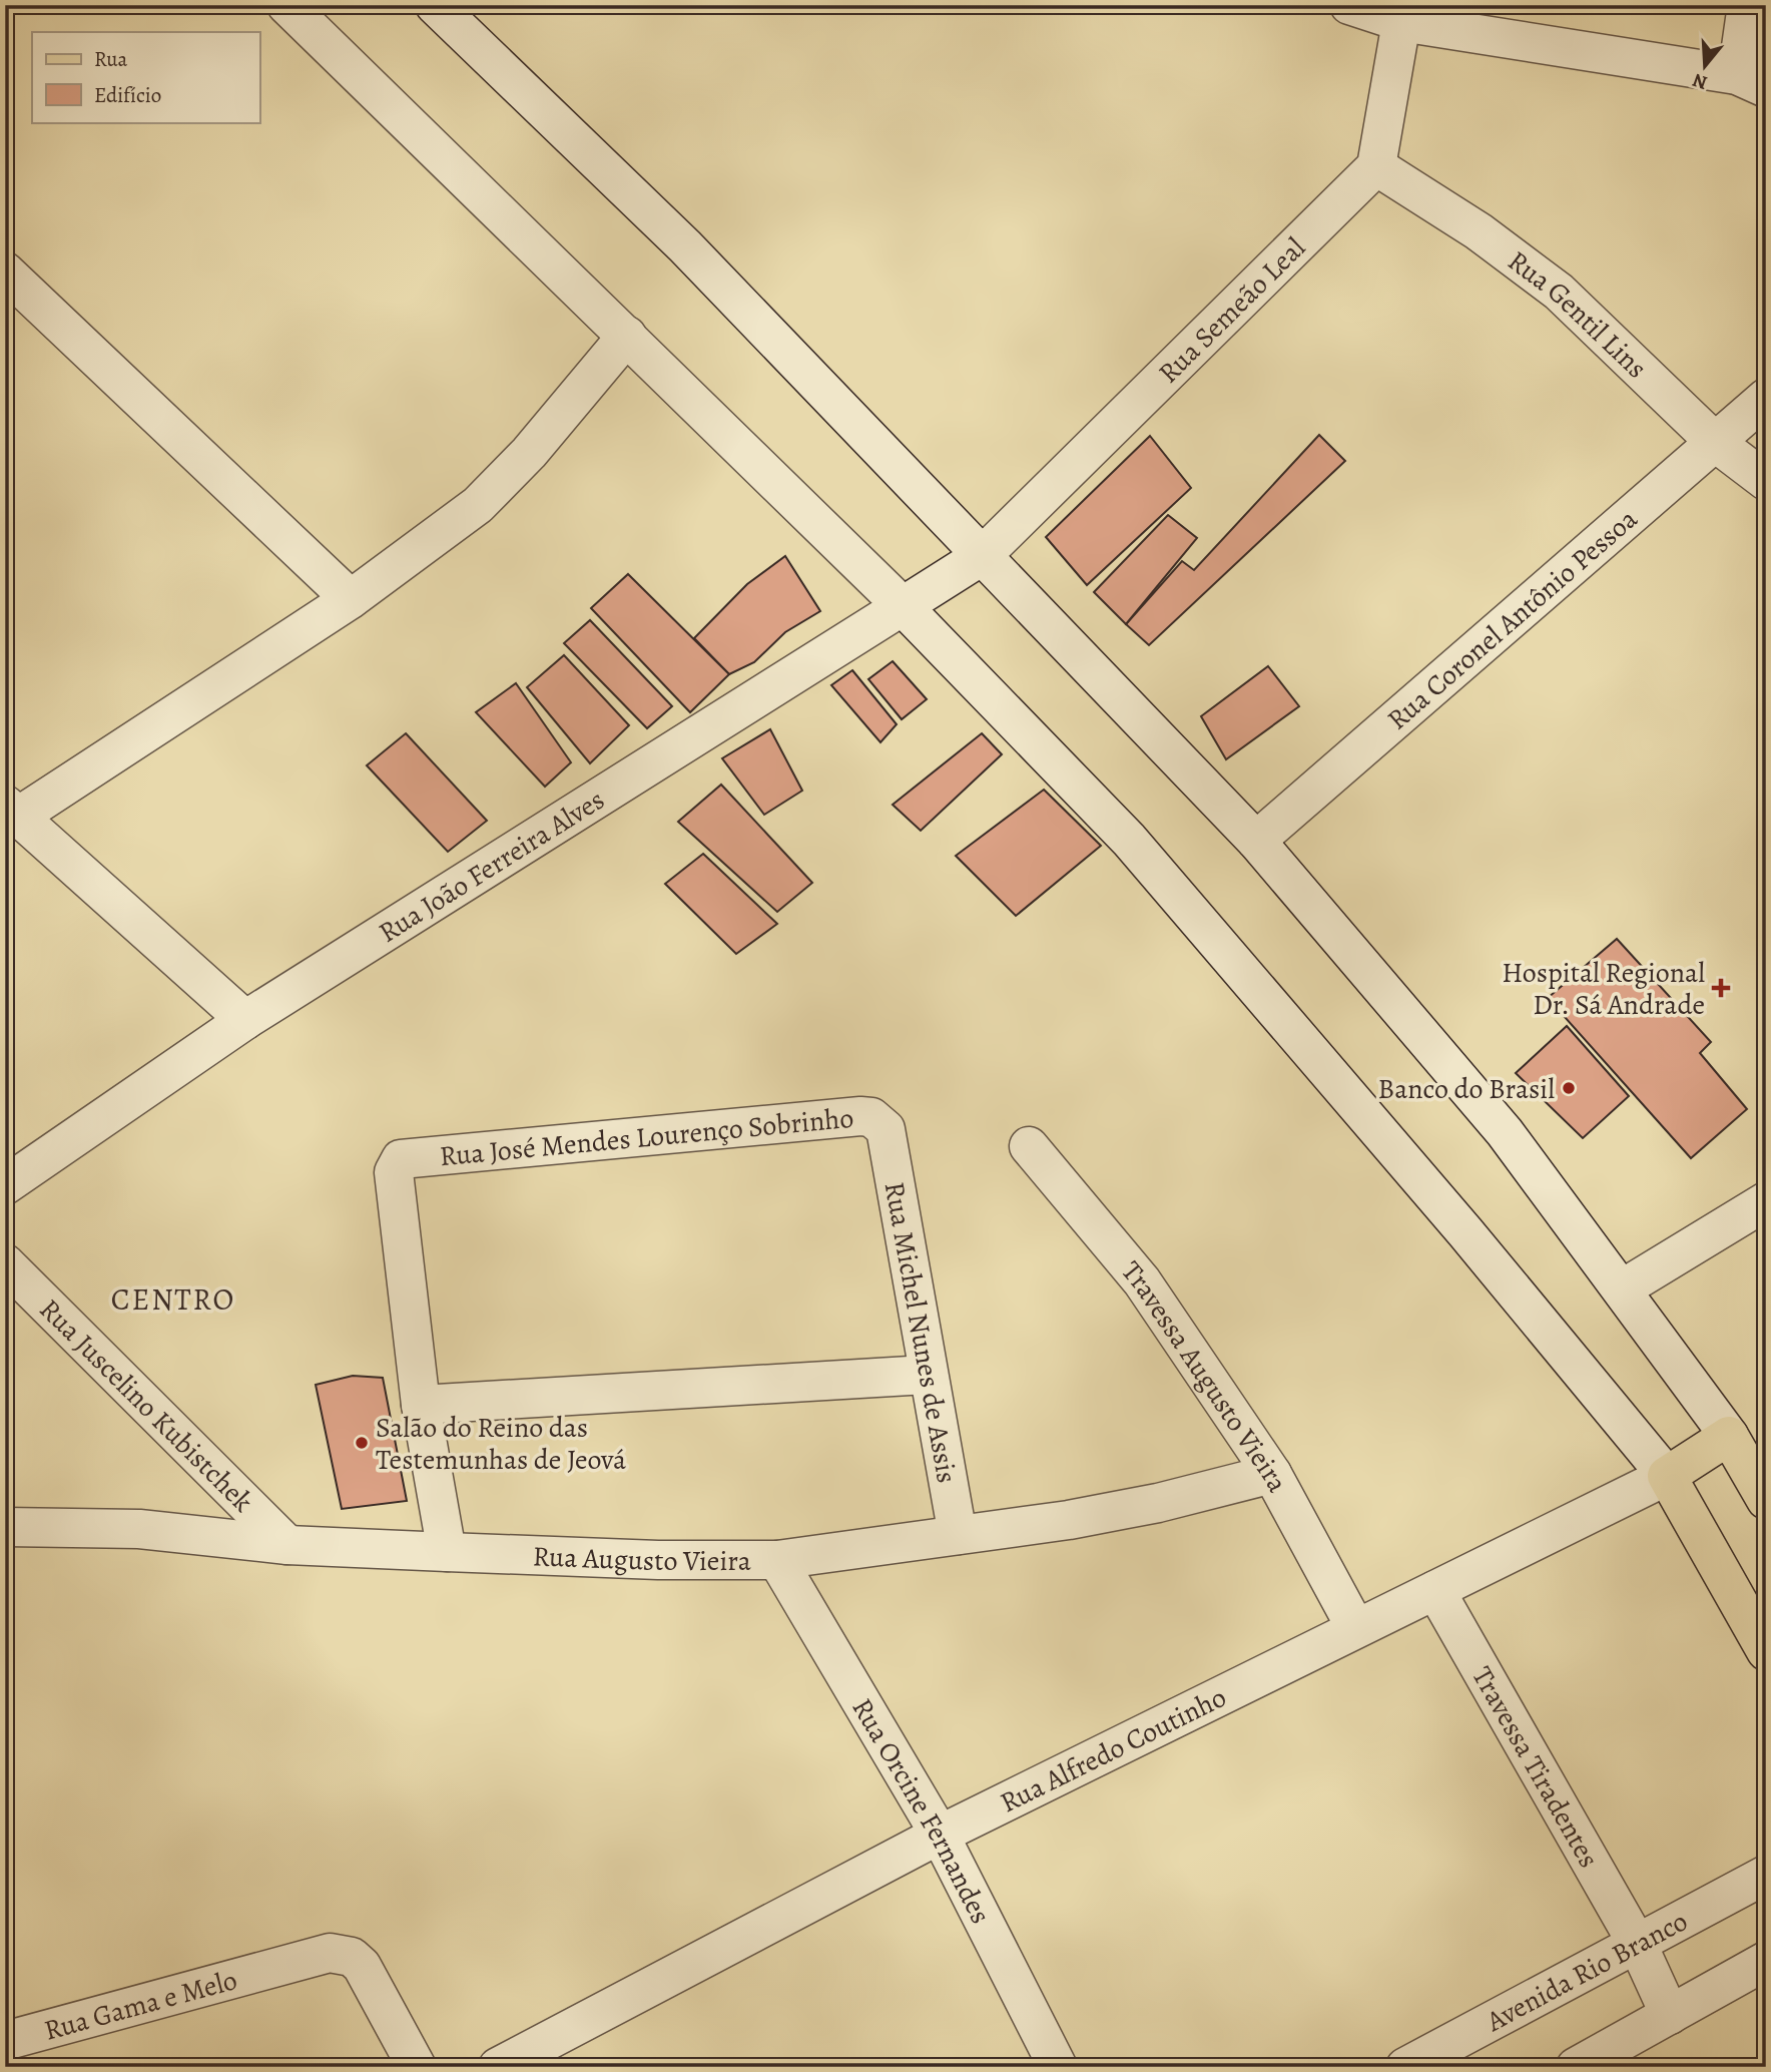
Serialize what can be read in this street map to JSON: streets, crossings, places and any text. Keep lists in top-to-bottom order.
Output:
{
  "streets": {
    "main road": ["Rua Alfredo Coutinho"],
    "street": [
      "Rua Semeão Leal",
      "Rua Gentil Lins",
      "Rua Coronel Antônio Pessoa",
      "Rua João Ferreira Alves",
      "Rua José Mendes Lourenço Sobrinho",
      "Rua Michel Nunes de Assis",
      "Travessa Augusto Vieira",
      "Rua Juscelino Kubistchek",
      "Rua Augusto Vieira",
      "Travessa Tiradentes",
      "Rua Orcine Fernandes",
      "Avenida Rio Branco",
      "Rua Gama e Melo"
    ]
  },
  "crossings": [
    ["Rua Semeão Leal", "Rua Gentil Lins"],
    ["Rua Semeão Leal", "Rua João Ferreira Alves"],
    ["Rua Gentil Lins", "Rua Coronel Antônio Pessoa"],
    ["Rua José Mendes Lourenço Sobrinho", "Rua Michel Nunes de Assis"],
    ["Rua Michel Nunes de Assis", "Rua Augusto Vieira"],
    ["Travessa Augusto Vieira", "Rua Augusto Vieira"],
    ["Travessa Augusto Vieira", "Rua Alfredo Coutinho"],
    ["Rua Juscelino Kubistchek", "Rua Augusto Vieira"],
    ["Rua Augusto Vieira", "Rua Orcine Fernandes"],
    ["Rua Alfredo Coutinho", "Travessa Tiradentes"],
    ["Rua Alfredo Coutinho", "Rua Orcine Fernandes"],
    ["Travessa Tiradentes", "Avenida Rio Branco"]
  ],
  "districts": ["CENTRO"],
  "places": {
    "health": ["Hospital Regional Dr. Sá Andrade"],
    "other": ["Banco do Brasil", "Salão do Reino das Testemunhas de Jeová"]
  },
  "legend": ["Rua", "Edifício"],
  "north": "bottom"
}
